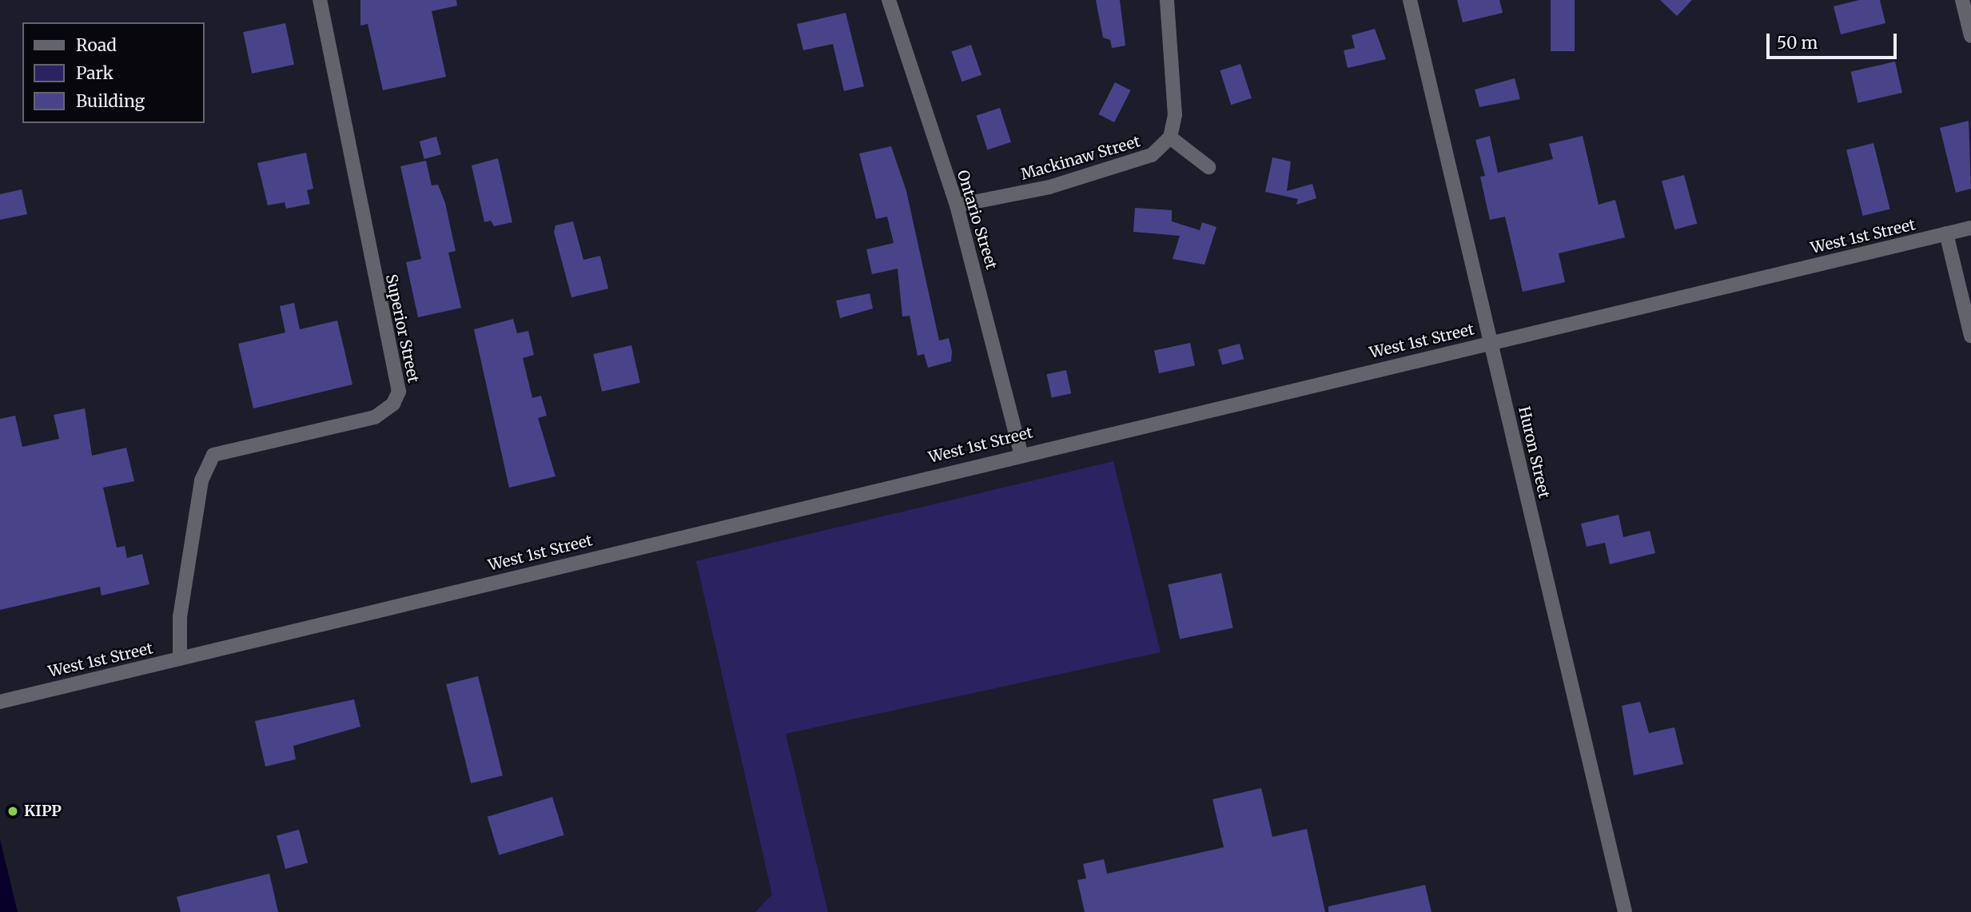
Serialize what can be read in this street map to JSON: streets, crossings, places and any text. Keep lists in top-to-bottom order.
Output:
{
  "streets": {
    "street": [
      "Mackinaw Street",
      "Ontario Street",
      "West 1st Street",
      "Superior Street",
      "Huron Street"
    ]
  },
  "crossings": [
    ["Mackinaw Street", "Ontario Street"],
    ["Ontario Street", "West 1st Street"],
    ["West 1st Street", "Superior Street"],
    ["West 1st Street", "Huron Street"]
  ],
  "places": ["KIPP"],
  "legend": ["Road", "Park", "Building"],
  "scale_bar": "50 m"
}
